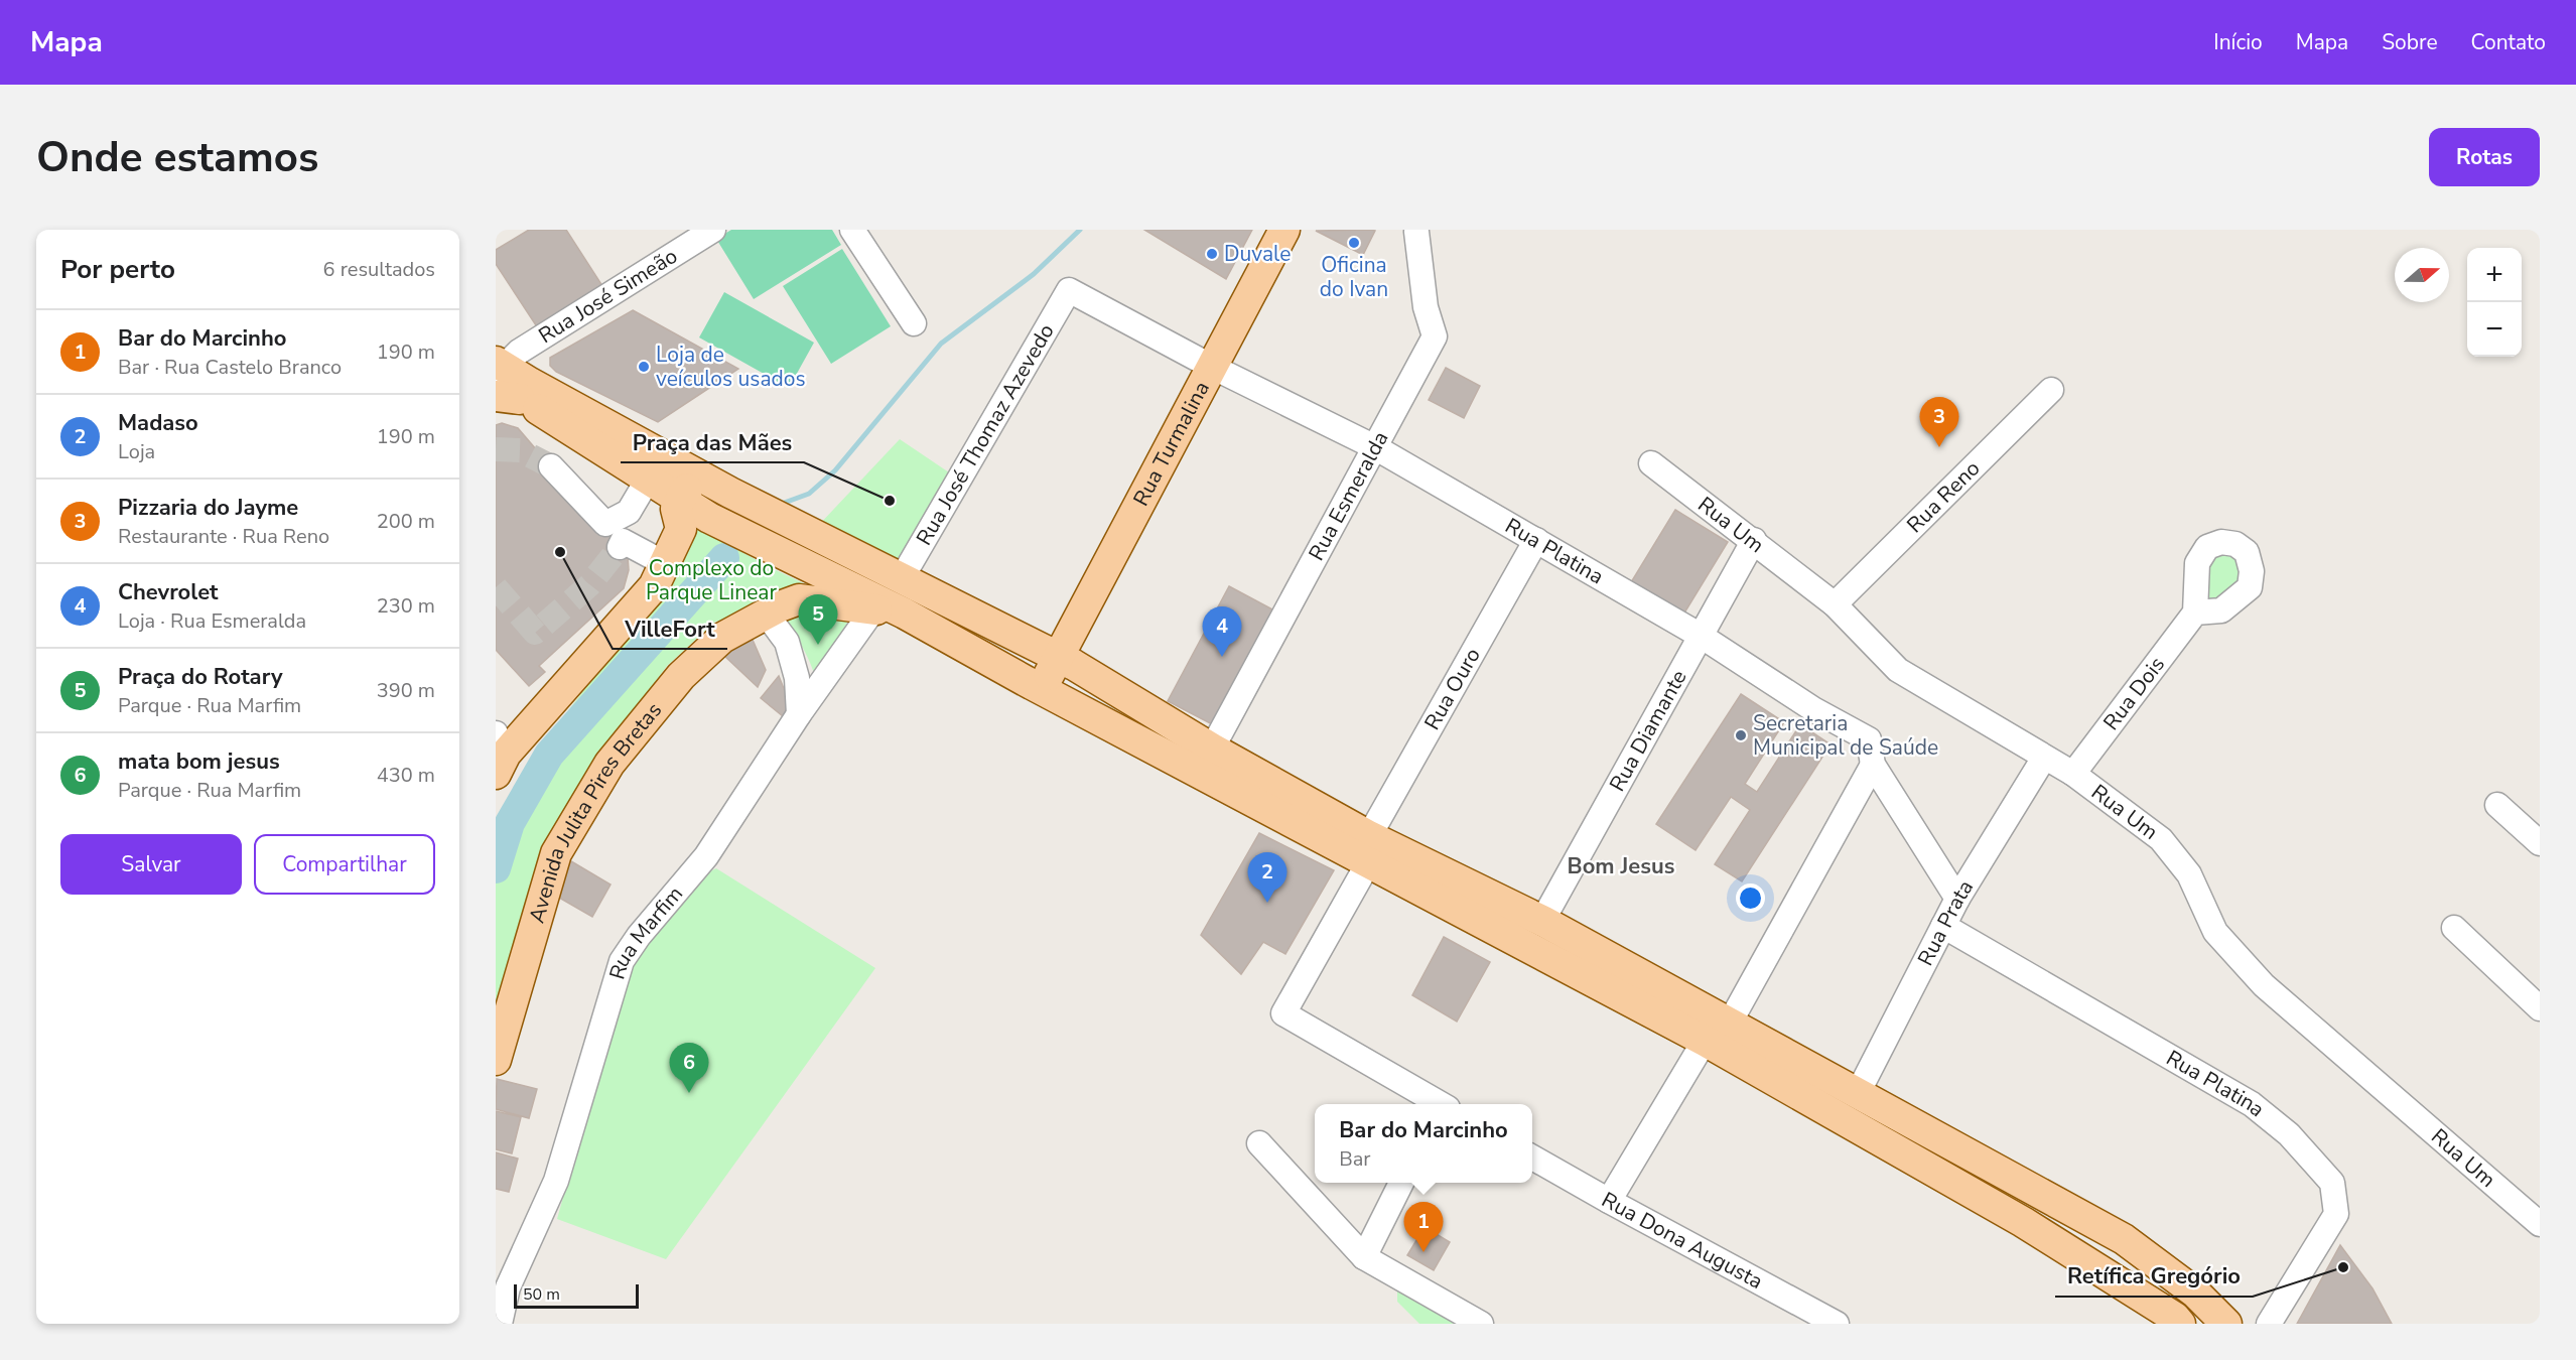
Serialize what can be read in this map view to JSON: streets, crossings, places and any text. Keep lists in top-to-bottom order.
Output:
{
  "streets": {
    "main road": ["Rua Turmalina", "Avenida Julita Pires Bretas"],
    "street": [
      "Rua José Simeão",
      "Rua José Thomaz Azevedo",
      "Rua Esmeralda",
      "Rua Reno",
      "Rua Um",
      "Rua Platina",
      "Rua Ouro",
      "Rua Dois",
      "Rua Diamante",
      "Rua Prata",
      "Rua Marfim",
      "Rua Dona Augusta"
    ]
  },
  "crossings": [
    ["Rua José Thomaz Azevedo", "Rua Platina"],
    ["Rua Turmalina", "Rua Platina"],
    ["Rua Esmeralda", "Rua Platina"],
    ["Rua Reno", "Rua Um"],
    ["Rua Um", "Rua Dois"],
    ["Rua Um", "Rua Diamante"],
    ["Rua Um", "Rua Prata"],
    ["Rua Platina", "Rua Ouro"],
    ["Rua Platina", "Rua Diamante"],
    ["Rua Platina", "Rua Prata"],
    ["Avenida Julita Pires Bretas", "Rua Marfim"]
  ],
  "districts": ["Bom Jesus"],
  "parks": ["Complexo do Parque Linear"],
  "places": [
    "Oficina do Ivan",
    "Duvale",
    "Loja de veículos usados",
    "Praça das Mães",
    "VilleFort",
    "Secretaria Municipal de Saúde",
    "Retífica Gregório"
  ],
  "scale_bar": "50 m",
  "north": "right",
  "page": {
    "header": "Mapa",
    "nav": [
      "Início",
      "Mapa",
      "Sobre",
      "Contato"
    ],
    "buttons": [
      "Rotas",
      ["Salvar", "Compartilhar"]
    ],
    "title": "Onde estamos",
    "heading": ["Por perto", "6 resultados"],
    "map_buttons": ["+", "−"],
    "list": [
      {
        "mark": "1",
        "name": "Bar do Marcinho",
        "note": "Bar · Rua Castelo Branco",
        "value": "190 m"
      },
      {
        "mark": "2",
        "name": "Madaso",
        "note": "Loja",
        "value": "190 m"
      },
      {
        "mark": "3",
        "name": "Pizzaria do Jayme",
        "note": "Restaurante · Rua Reno",
        "value": "200 m"
      },
      {
        "mark": "4",
        "name": "Chevrolet",
        "note": "Loja · Rua Esmeralda",
        "value": "230 m"
      },
      {
        "mark": "5",
        "name": "Praça do Rotary",
        "note": "Parque · Rua Marfim",
        "value": "390 m"
      },
      {
        "mark": "6",
        "name": "mata bom jesus",
        "note": "Parque · Rua Marfim",
        "value": "430 m"
      }
    ],
    "pins": [
      "3",
      "5",
      "4",
      "2",
      "6",
      "1"
    ],
    "popup": ["Bar do Marcinho", "Bar"],
    "scale": "50 m"
  }
}
